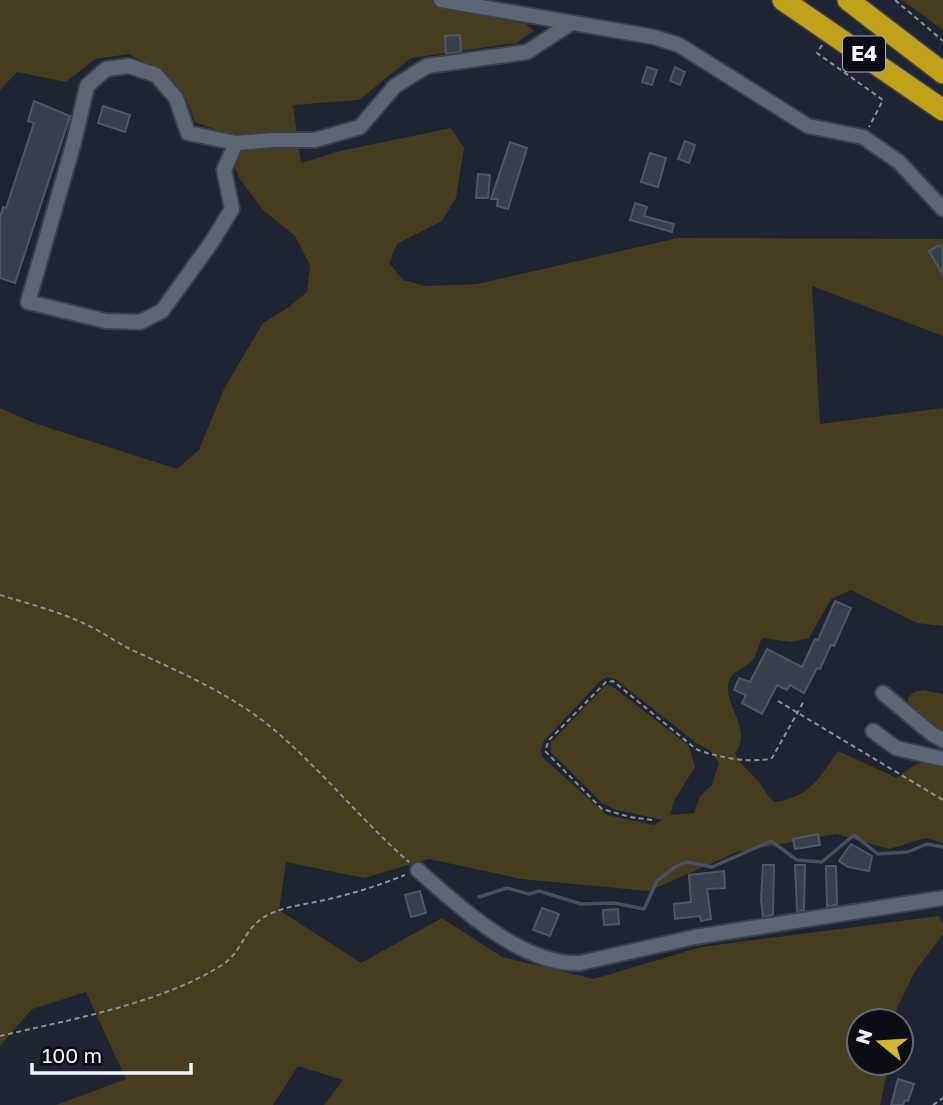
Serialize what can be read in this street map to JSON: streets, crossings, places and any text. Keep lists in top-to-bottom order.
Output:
{
  "streets": {
    "highway": ["E4"]
  },
  "scale_bar": "100 m",
  "north": "left"
}
